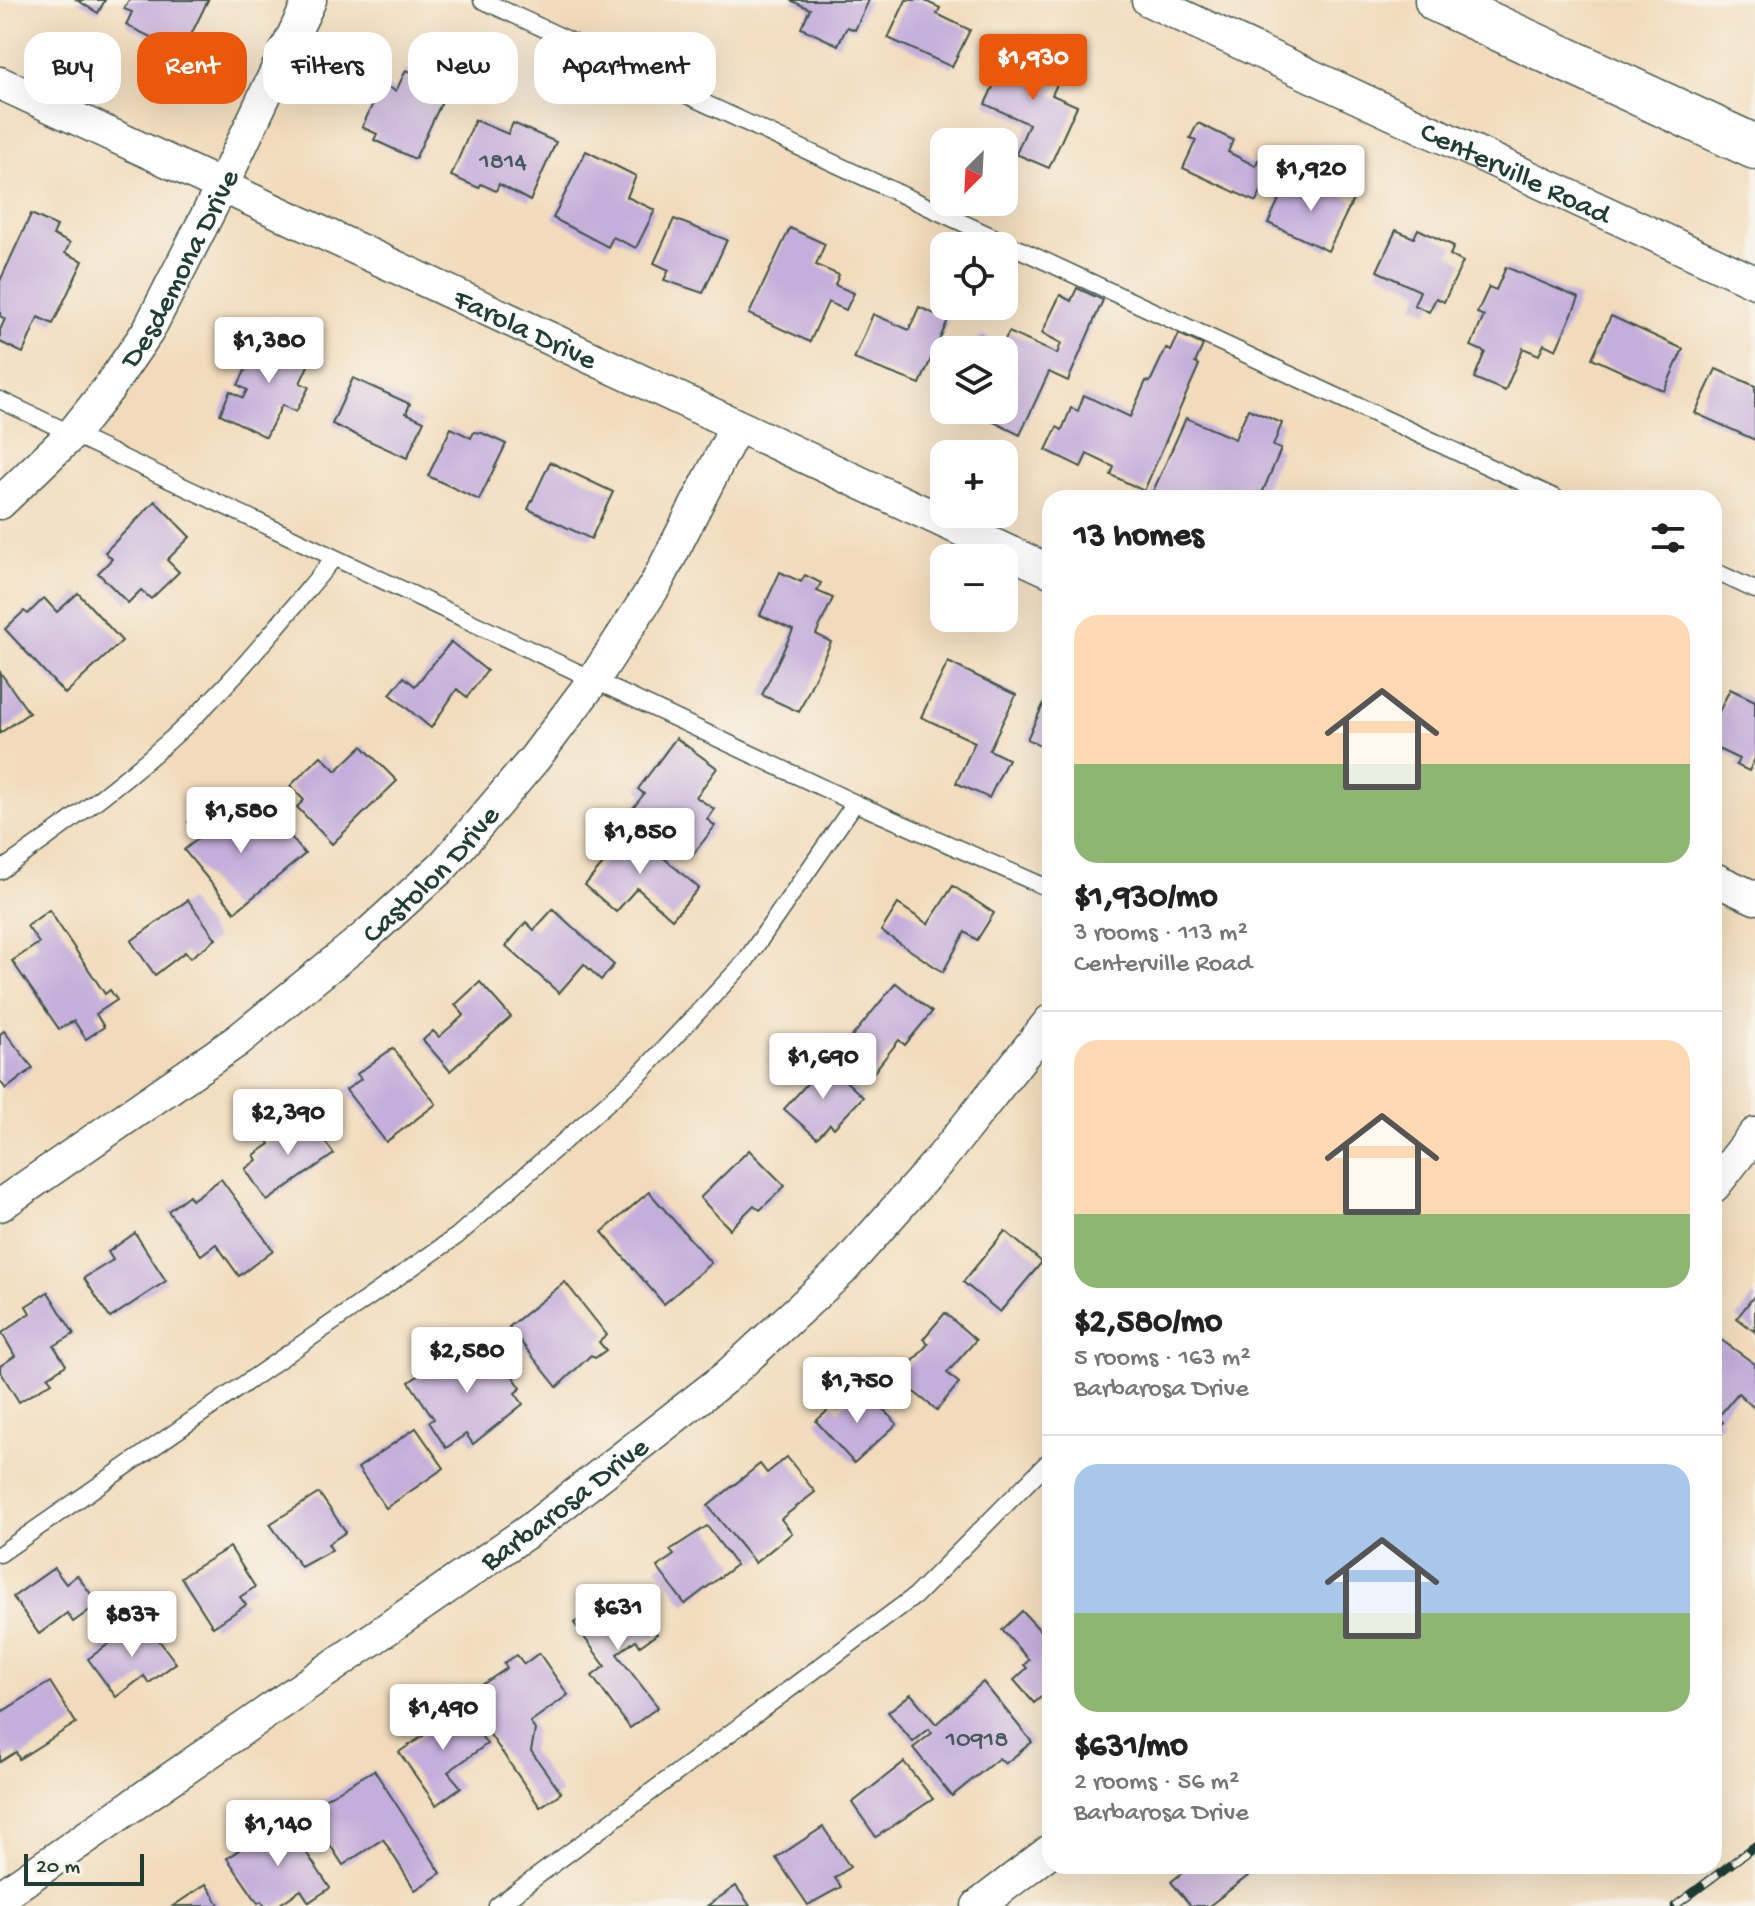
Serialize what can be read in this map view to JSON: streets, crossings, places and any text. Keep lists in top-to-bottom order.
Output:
{
  "streets": {
    "street": [
      "Centerville Road",
      "Desdemona Drive",
      "Farola Drive",
      "Castolon Drive",
      "Barbarosa Drive"
    ]
  },
  "crossings": [
    ["Desdemona Drive", "Farola Drive"],
    ["Farola Drive", "Castolon Drive"]
  ],
  "house_numbers": ["1814", "10918"],
  "scale_bar": "20 m",
  "north": "bottom left",
  "page": {
    "chip": [
      "Buy",
      "Rent",
      "Filters",
      "New",
      "Apartment"
    ],
    "price": [
      "$1,930",
      "$1,920",
      "$1,380",
      "$1,580",
      "$1,850",
      "$1,690",
      "$2,390",
      "$2,580",
      "$1,750",
      "$631",
      "$837",
      "$1,490",
      "$1,140"
    ],
    "map_buttons": ["+", "−"],
    "heading": "13 homes",
    "list": [
      {
        "name": "$1,930/mo",
        "note": "3 rooms · 113 m² · Centerville Road"
      },
      {
        "name": "$2,580/mo",
        "note": "5 rooms · 163 m² · Barbarosa Drive"
      },
      {
        "name": "$631/mo",
        "note": "2 rooms · 56 m² · Barbarosa Drive"
      }
    ],
    "scale": "20 m"
  }
}
